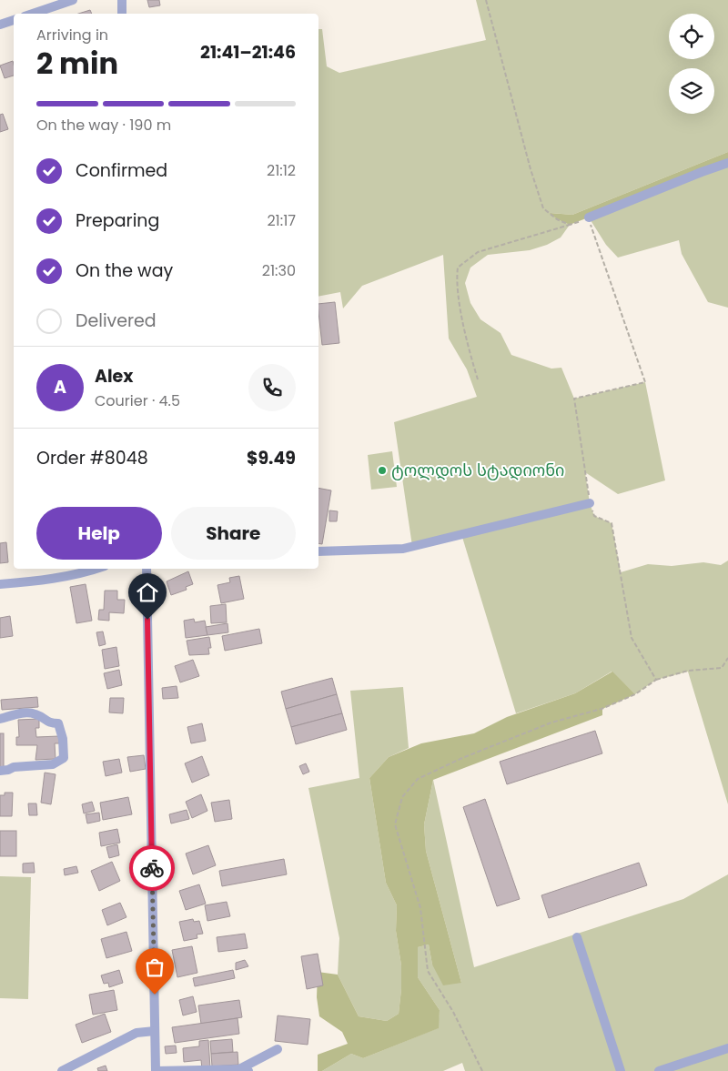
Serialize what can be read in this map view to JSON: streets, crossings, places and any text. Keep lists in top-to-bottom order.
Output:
{
  "places": ["ტოლდოს სტადიონი"],
  "page": {
    "heading": ["2 min", "Arriving in", "21:41–21:46"],
    "panel": [
      "Alex",
      "Courier · 4.5",
      "Order #8048",
      "$9.49"
    ],
    "bar": "On the way · 190 m",
    "list": [
      ["Confirmed", "21:12"],
      ["Preparing", "21:17"],
      ["On the way", "21:30"],
      "Delivered"
    ],
    "round": "A",
    "buttons": ["Help", "Share"]
  }
}
